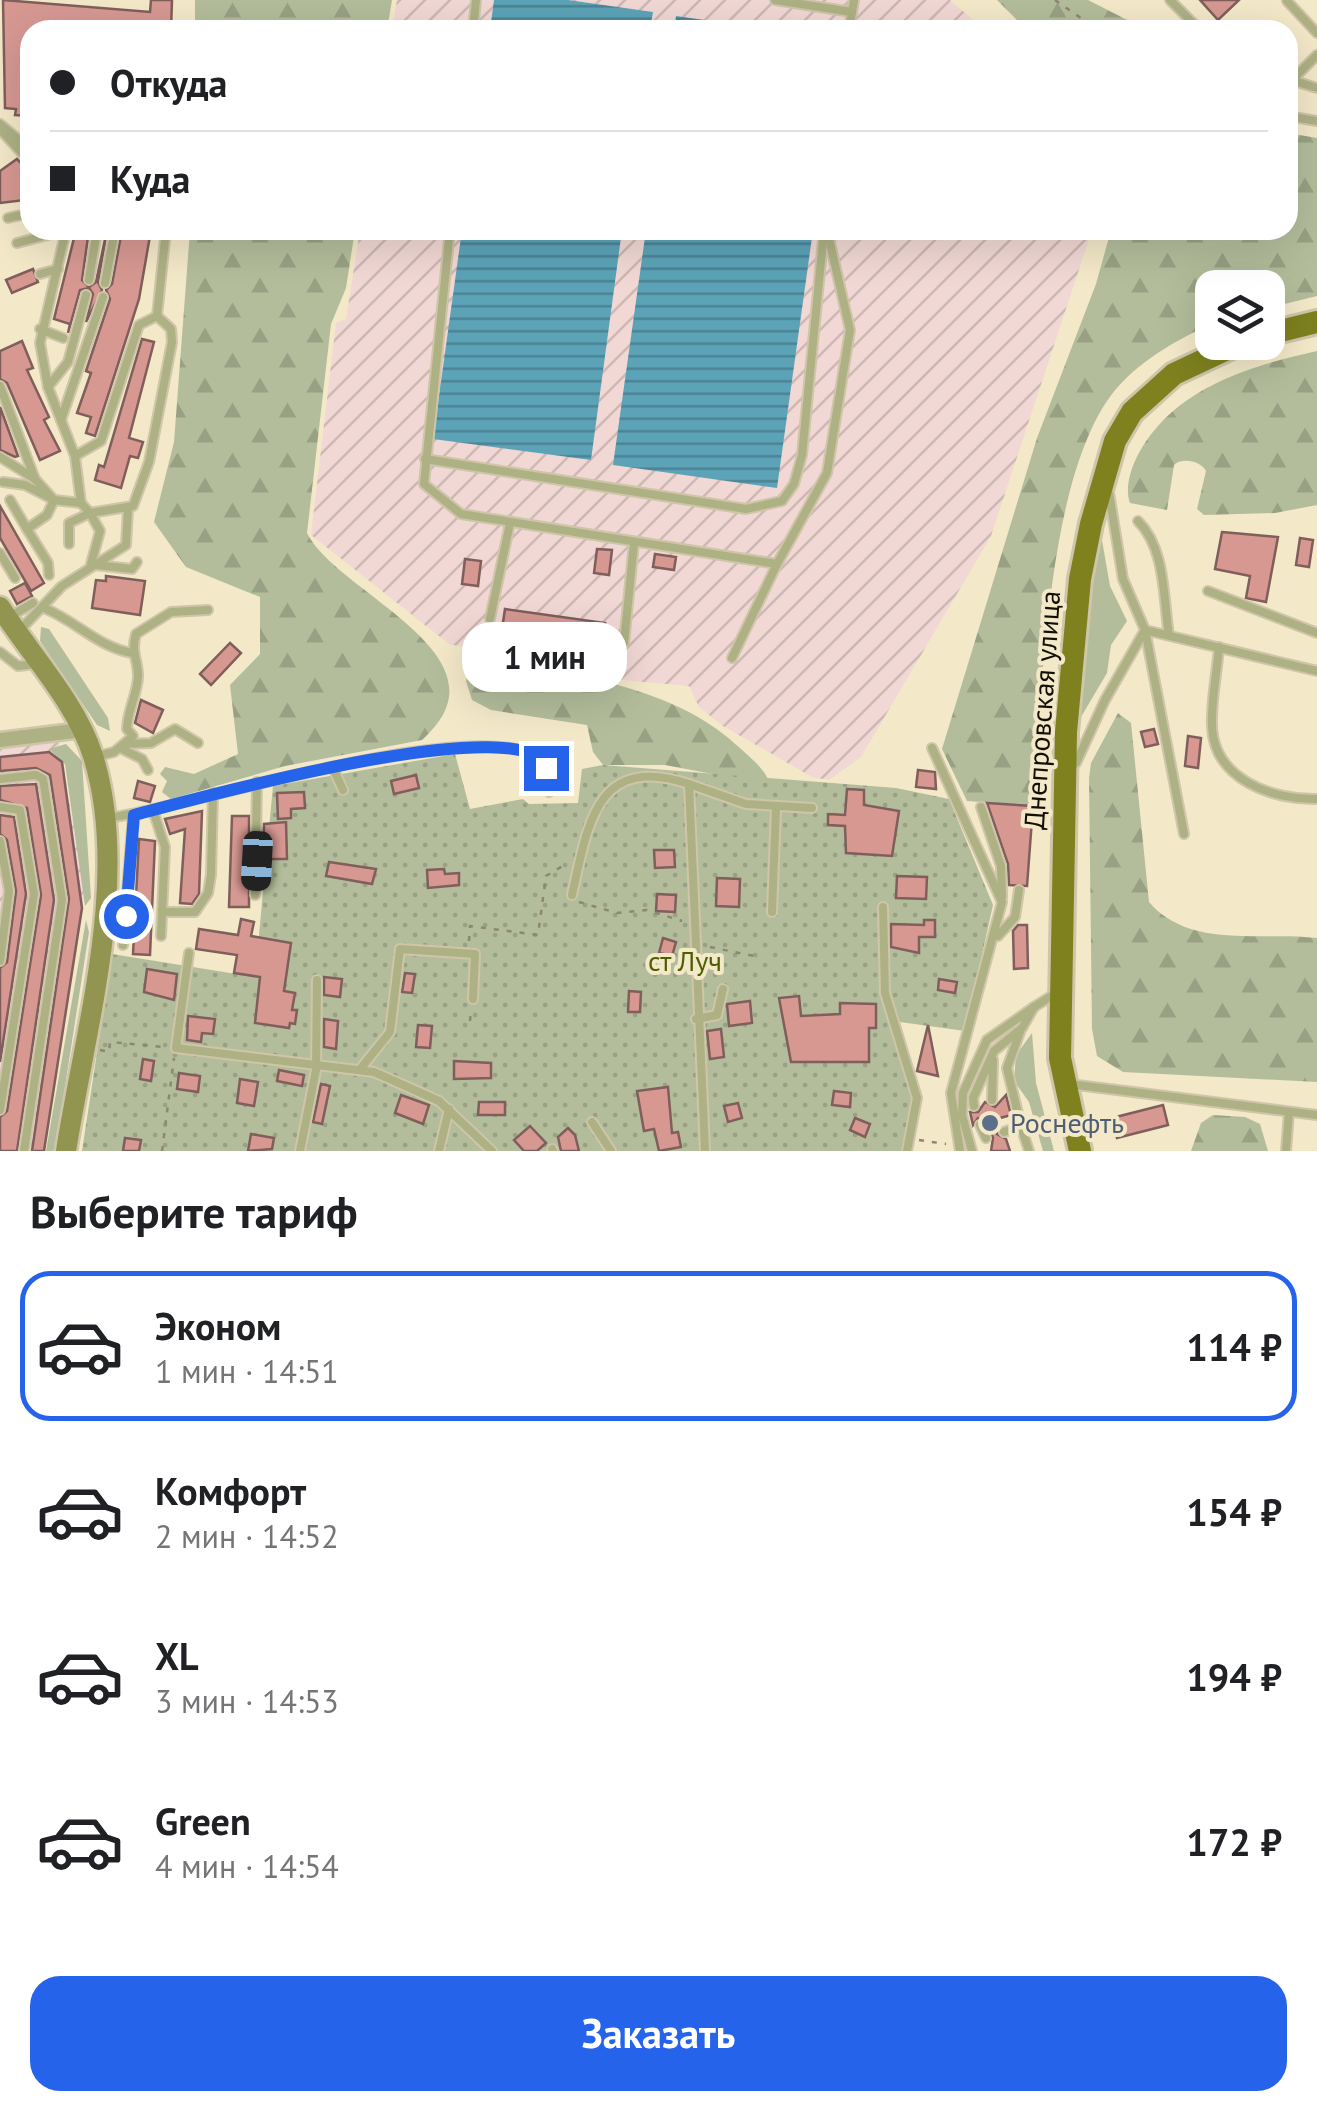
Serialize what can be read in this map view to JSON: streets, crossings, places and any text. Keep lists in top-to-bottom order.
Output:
{
  "streets": {
    "main road": ["Днепровская улица"]
  },
  "parks": ["ст Луч"],
  "places": ["Роснефть"],
  "page": {
    "banner": ["Откуда", "Куда"],
    "bubble": "1 мин",
    "heading": "Выберите тариф",
    "list": [
      {
        "name": "Эконом",
        "note": "1 мин · 14:51",
        "value": "114 ₽"
      },
      {
        "name": "Комфорт",
        "note": "2 мин · 14:52",
        "value": "154 ₽"
      },
      {
        "name": "XL",
        "note": "3 мин · 14:53",
        "value": "194 ₽"
      },
      {
        "name": "Green",
        "note": "4 мин · 14:54",
        "value": "172 ₽"
      }
    ],
    "buttons": "Заказать"
  }
}
